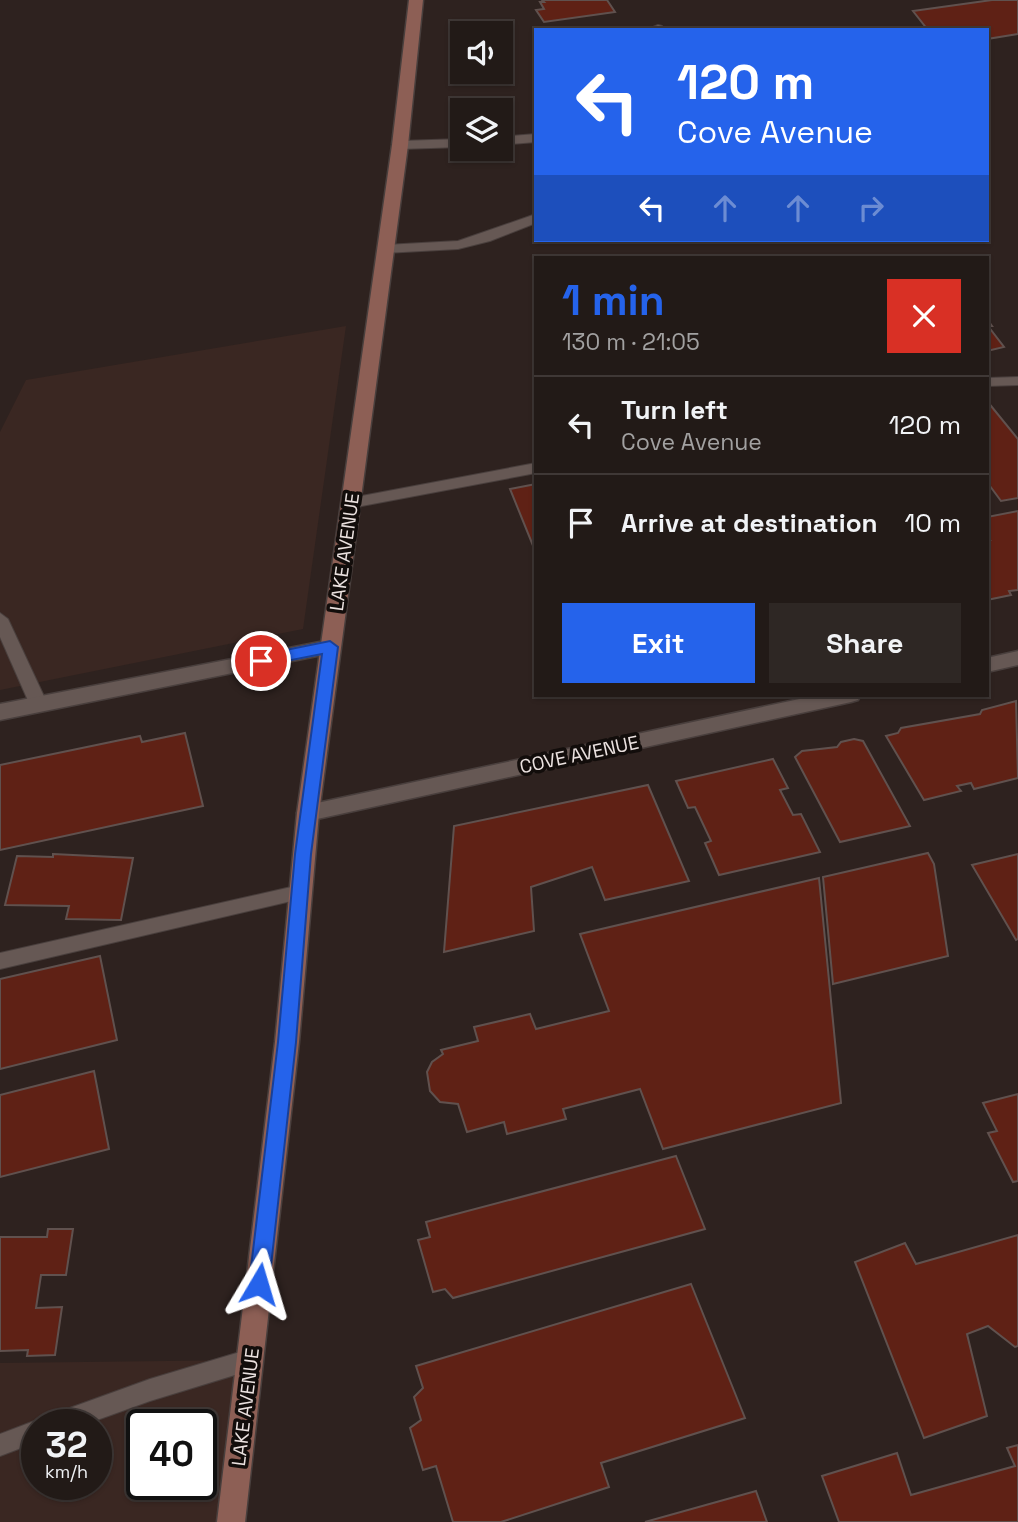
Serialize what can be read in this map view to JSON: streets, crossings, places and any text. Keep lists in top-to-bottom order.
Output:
{
  "streets": {
    "street": ["LAKE AVENUE", "COVE AVENUE"]
  },
  "crossings": [
    ["LAKE AVENUE", "COVE AVENUE"]
  ],
  "page": {
    "turn": ["120 m", "Cove Avenue"],
    "heading": ["1 min", "130 m · 21:05"],
    "list": [
      {
        "name": "Turn left",
        "note": "Cove Avenue",
        "value": "120 m"
      },
      {
        "name": "Arrive at destination",
        "value": "10 m"
      }
    ],
    "buttons": ["Exit", "Share"],
    "speed": "32 km/h",
    "limit": "40"
  }
}
